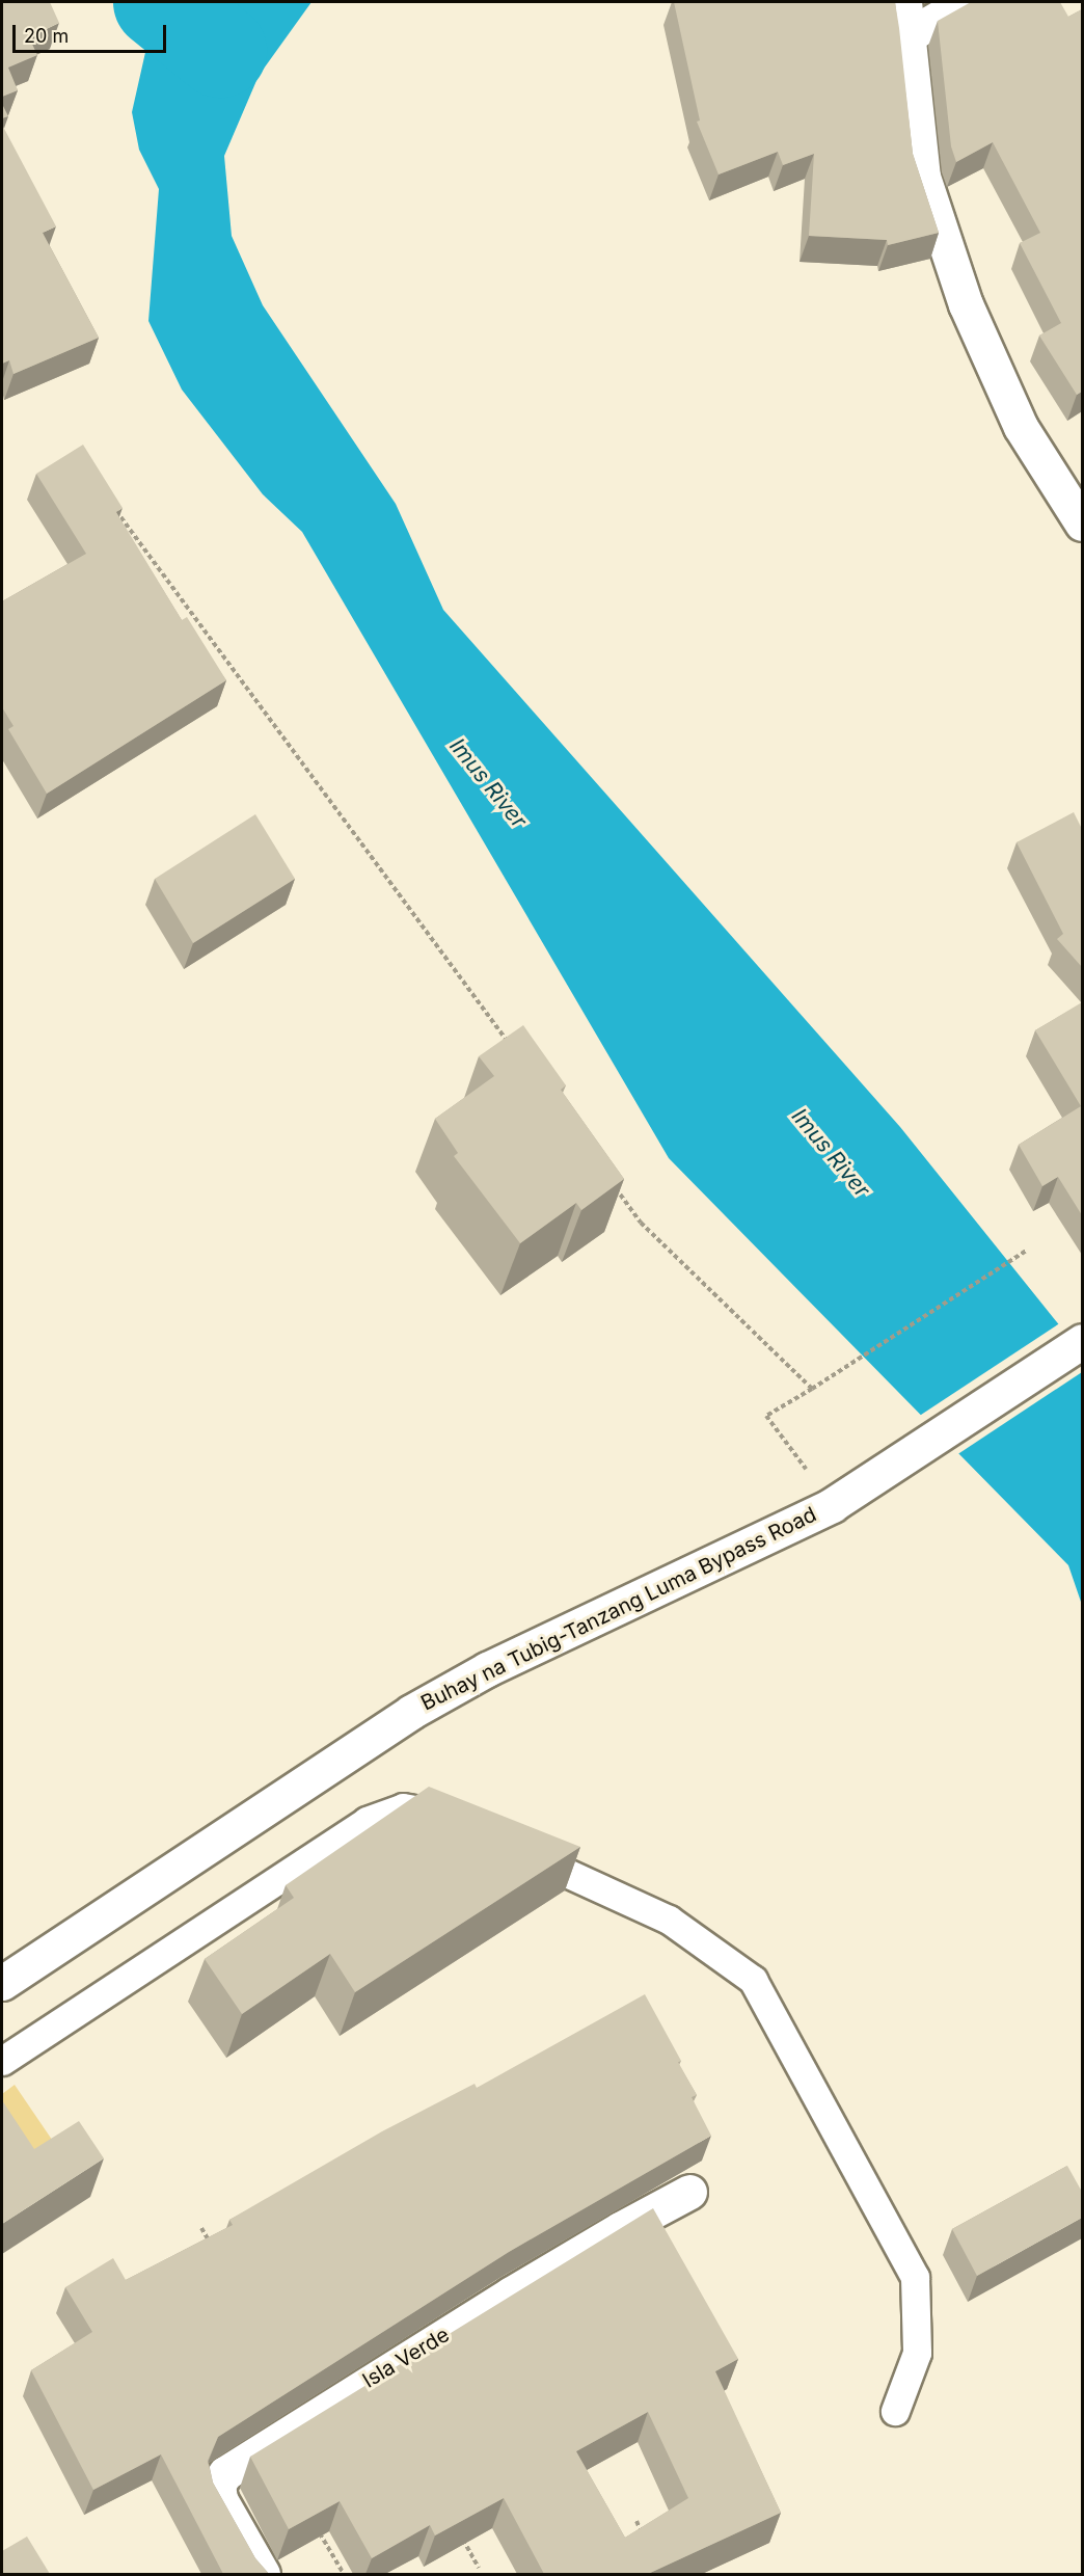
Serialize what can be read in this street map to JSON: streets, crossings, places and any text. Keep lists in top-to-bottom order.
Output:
{
  "streets": {
    "street": ["Buhay na Tubig-Tanzang Luma Bypass Road", "Isla Verde"]
  },
  "water": ["Imus River"],
  "scale_bar": "20 m"
}
